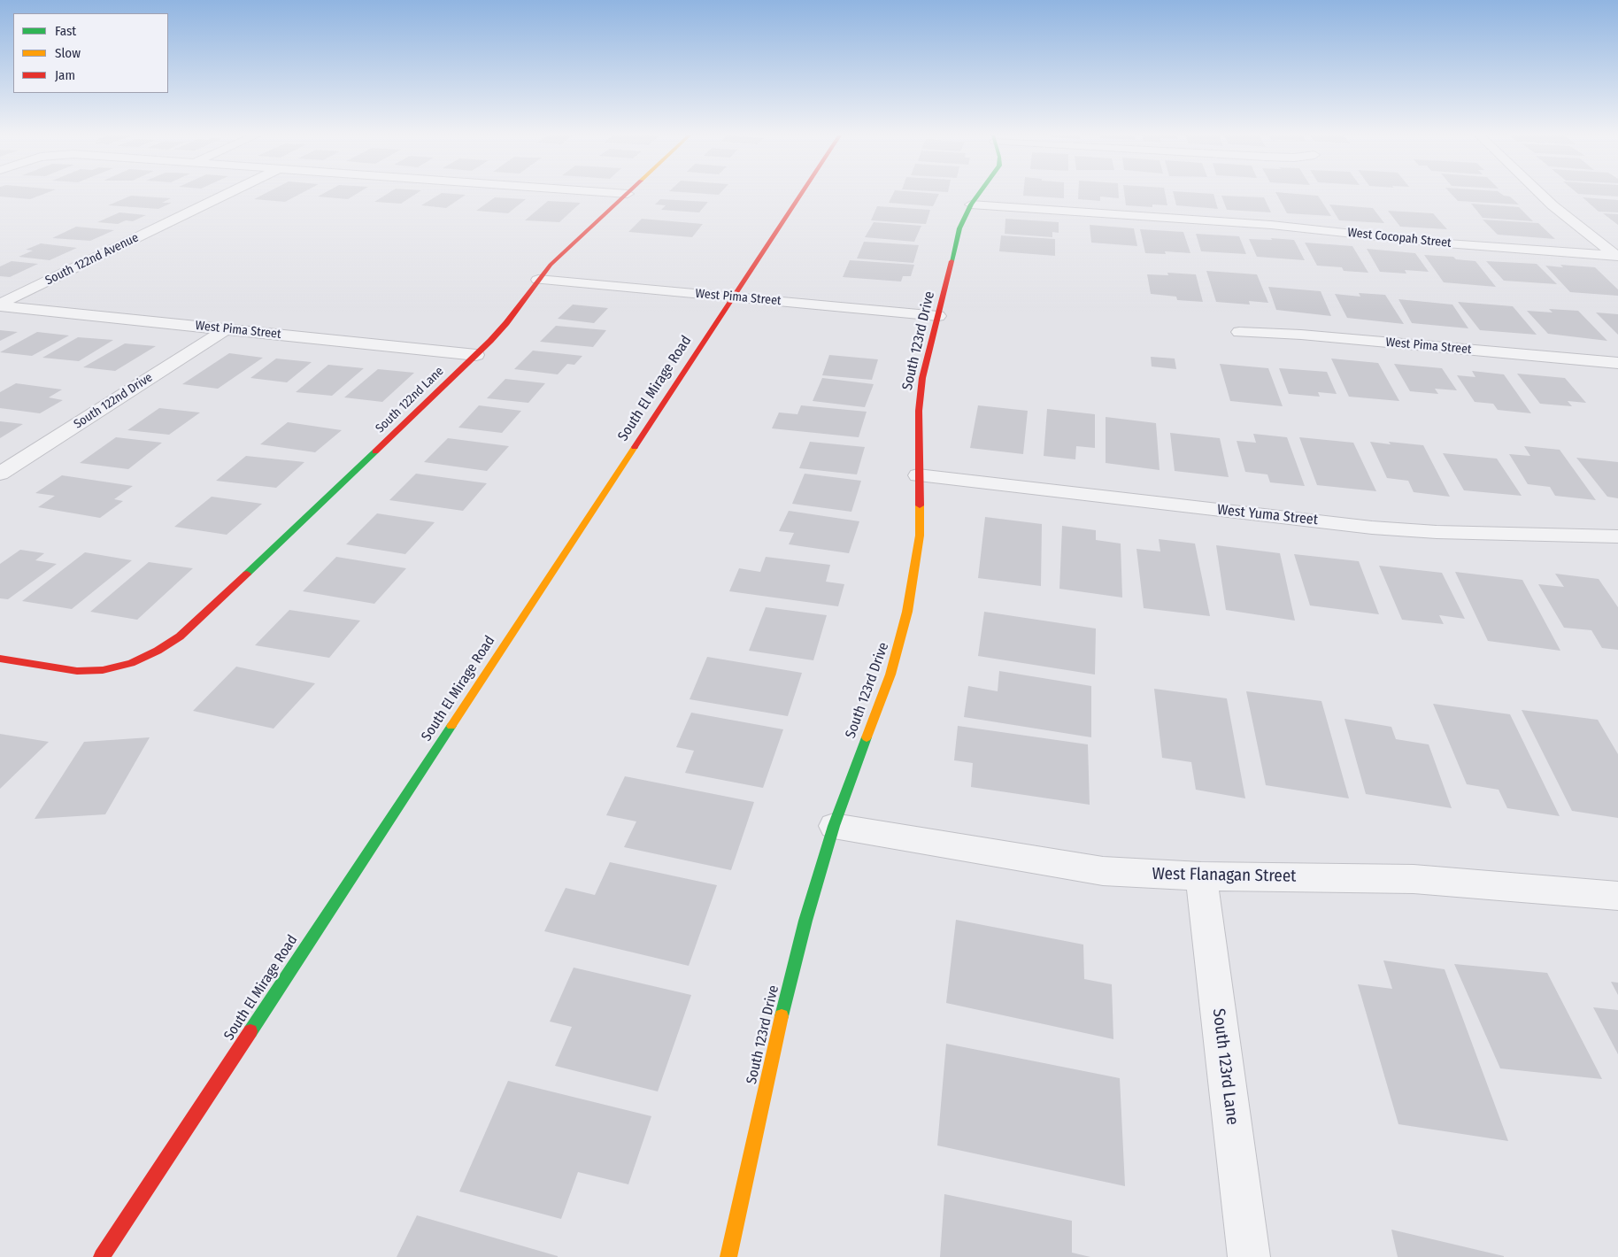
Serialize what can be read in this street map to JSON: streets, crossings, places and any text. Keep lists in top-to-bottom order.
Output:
{
  "streets": {
    "street": [
      "West Cocopah Street",
      "South 122nd Avenue",
      "West Pima Street",
      "South 123rd Drive",
      "South El Mirage Road",
      "South 122nd Lane",
      "South 122nd Drive",
      "West Yuma Street",
      "West Flanagan Street",
      "South 123rd Lane"
    ]
  },
  "crossings": [
    ["West Cocopah Street", "South 123rd Drive"],
    ["South 122nd Avenue", "West Pima Street"],
    ["West Pima Street", "South 123rd Drive"],
    ["West Pima Street", "South El Mirage Road"],
    ["West Pima Street", "South 122nd Lane"],
    ["West Pima Street", "South 122nd Drive"],
    ["South 123rd Drive", "West Yuma Street"],
    ["South 123rd Drive", "West Flanagan Street"],
    ["West Flanagan Street", "South 123rd Lane"]
  ],
  "legend": ["Fast", "Slow", "Jam"]
}
